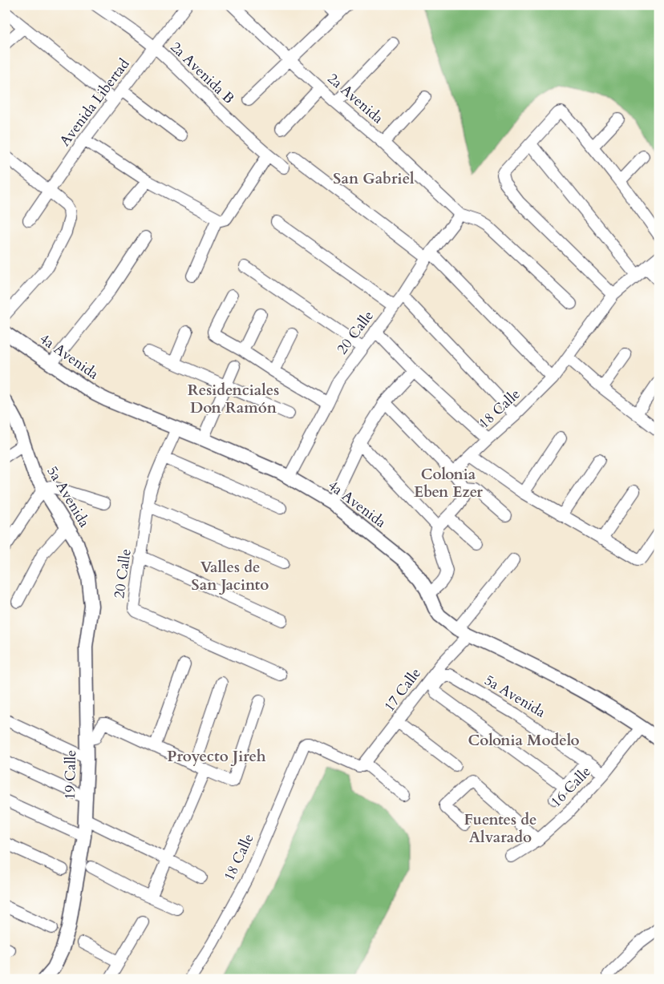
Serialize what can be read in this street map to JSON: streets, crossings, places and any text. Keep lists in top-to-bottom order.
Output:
{
  "streets": {
    "street": [
      "2a Avenida B",
      "2a Avenida",
      "Avenida Libertad",
      "20 Calle",
      "4a Avenida",
      "18 Calle",
      "5a Avenida",
      "17 Calle",
      "19 Calle",
      "16 Calle"
    ]
  },
  "crossings": [
    ["2a Avenida B", "Avenida Libertad"],
    ["2a Avenida", "20 Calle"],
    ["20 Calle", "4a Avenida"],
    ["4a Avenida", "17 Calle"],
    ["4a Avenida", "16 Calle"],
    ["18 Calle", "17 Calle"],
    ["5a Avenida", "19 Calle"],
    ["5a Avenida", "16 Calle"]
  ],
  "districts": [
    "San Gabriel",
    "Residenciales Don Ramón",
    "Colonia Eben Ezer",
    "Valles de San Jacinto",
    "Colonia Modelo",
    "Proyecto Jireh",
    "Fuentes de Alvarado"
  ]
}
